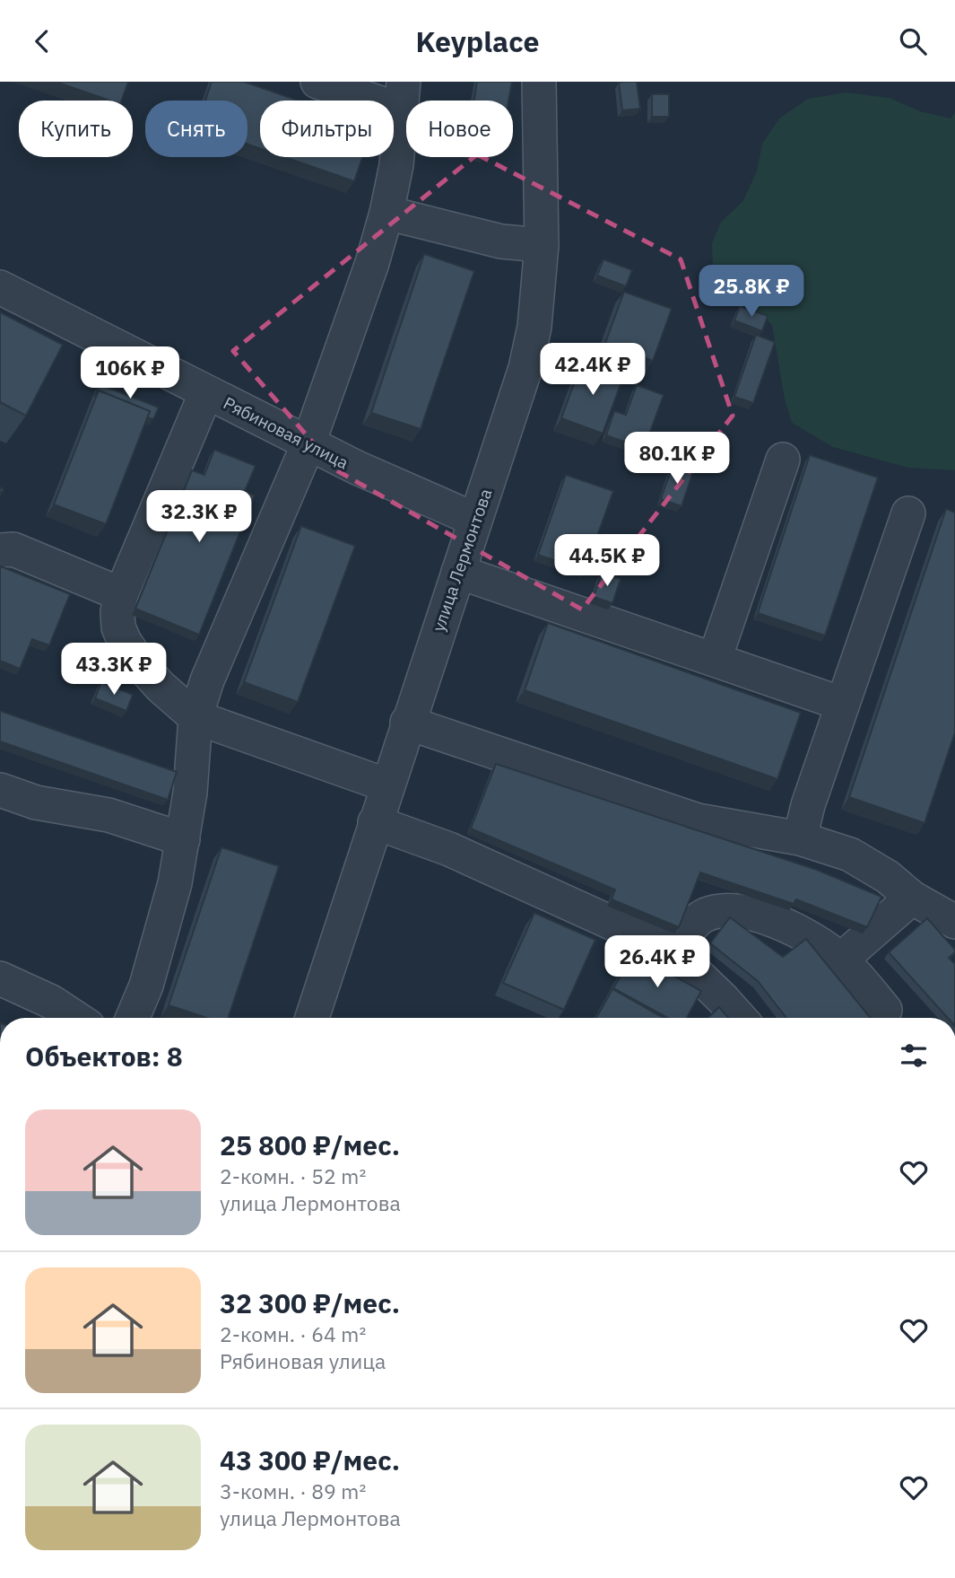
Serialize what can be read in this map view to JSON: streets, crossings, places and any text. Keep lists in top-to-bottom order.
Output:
{
  "streets": {
    "street": ["Рябиновая улица", "улица Лермонтова"]
  },
  "crossings": [
    ["Рябиновая улица", "улица Лермонтова"]
  ],
  "page": {
    "header": "Keyplace",
    "chip": [
      "Купить",
      "Снять",
      "Фильтры",
      "Новое"
    ],
    "price": [
      "25.8K ₽",
      "42.4K ₽",
      "106K ₽",
      "80.1K ₽",
      "32.3K ₽",
      "44.5K ₽",
      "43.3K ₽",
      "26.4K ₽"
    ],
    "heading": "Объектов: 8",
    "list": [
      {
        "name": "25 800 ₽/мес.",
        "note": "2-комн. · 52 m² · улица Лермонтова"
      },
      {
        "name": "32 300 ₽/мес.",
        "note": "2-комн. · 64 m² · Рябиновая улица"
      },
      {
        "name": "43 300 ₽/мес.",
        "note": "3-комн. · 89 m² · улица Лермонтова"
      }
    ]
  }
}
